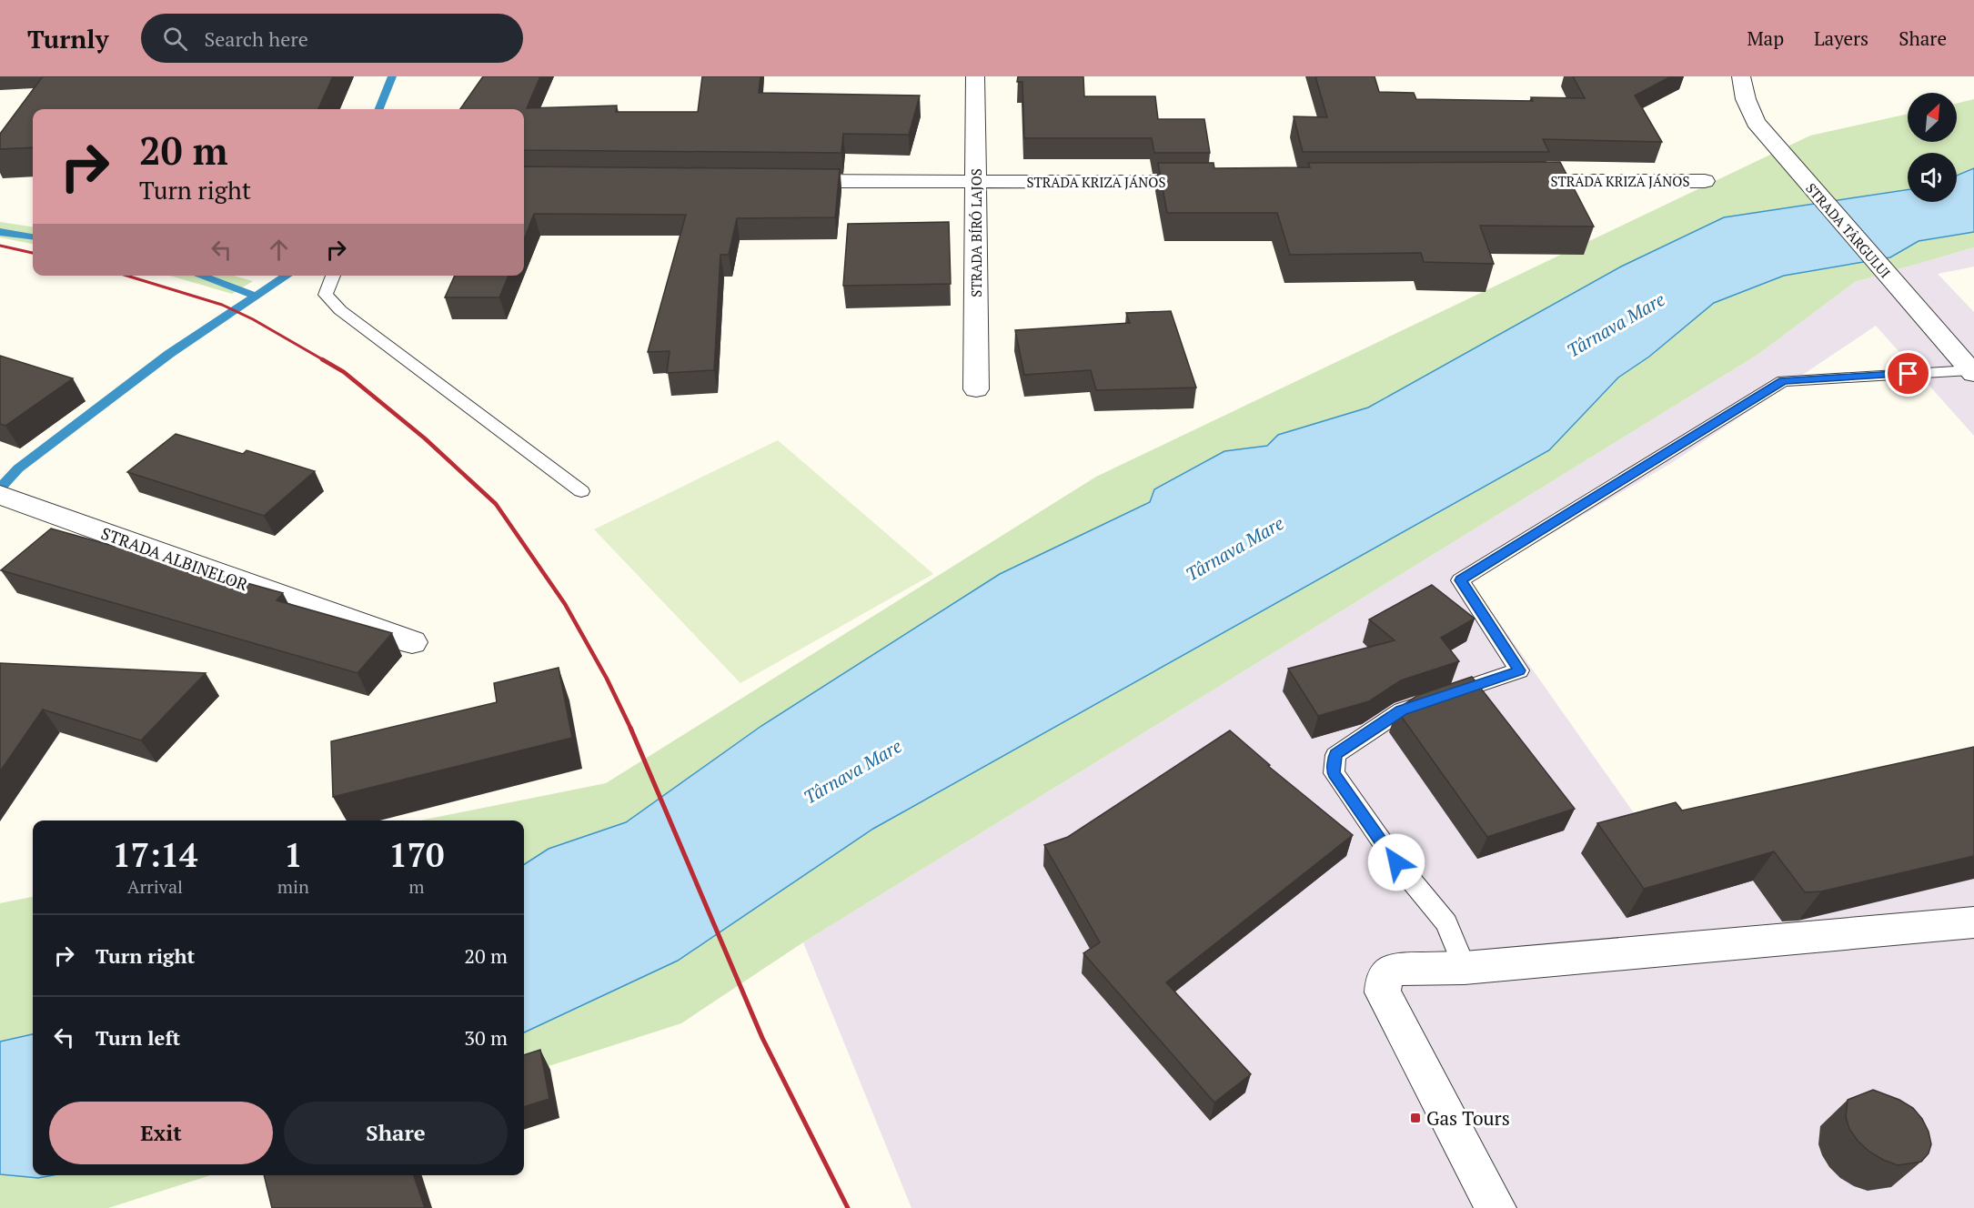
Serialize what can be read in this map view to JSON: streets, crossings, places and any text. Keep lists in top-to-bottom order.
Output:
{
  "streets": {
    "street": [
      "STRADA KRIZA JÁNOS",
      "STRADA TÂRGULUI",
      "STRADA BÍRÓ LAJOS",
      "STRADA ALBINELOR"
    ]
  },
  "crossings": [
    ["STRADA KRIZA JÁNOS", "STRADA BÍRÓ LAJOS"]
  ],
  "water": ["Târnava Mare"],
  "places": {
    "transit": ["Gas Tours"]
  },
  "north": "top right",
  "page": {
    "header": "Turnly",
    "search": "Search here",
    "nav": ["Map", "Layers", "Share"],
    "turn": ["20 m", "Turn right"],
    "eta": [
      "17:14",
      "Arrival",
      "1",
      "min",
      "170",
      "m"
    ],
    "list": [
      {
        "name": "Turn right",
        "value": "20 m"
      },
      {
        "name": "Turn left",
        "value": "30 m"
      }
    ],
    "buttons": ["Exit", "Share"]
  }
}
